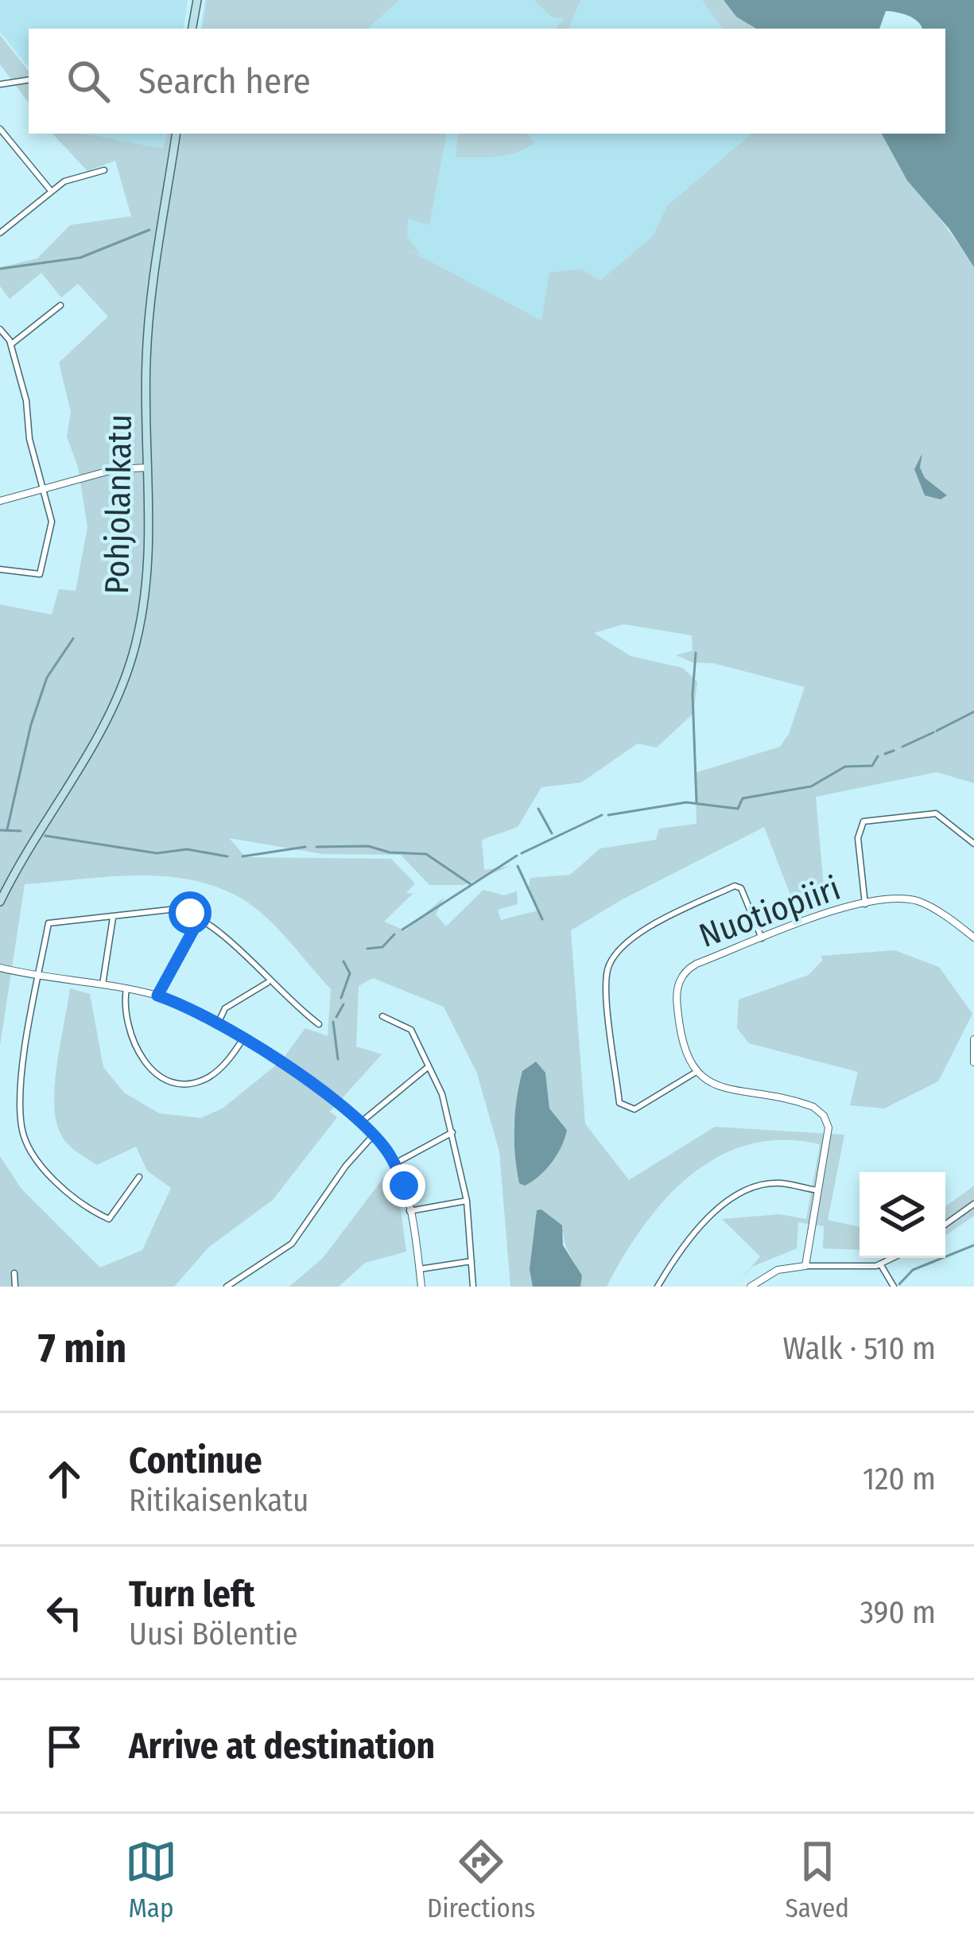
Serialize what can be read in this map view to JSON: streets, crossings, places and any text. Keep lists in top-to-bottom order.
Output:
{
  "streets": {
    "main road": ["Pohjolankatu"],
    "street": ["Nuotiopiiri"]
  },
  "page": {
    "search": "Search here",
    "heading": ["7 min", "Walk · 510 m"],
    "list": [
      ["Continue", "Ritikaisenkatu", "120 m"],
      ["Turn left", "Uusi Bölentie", "390 m"],
      "Arrive at destination"
    ],
    "nav": ["Map", "Directions", "Saved"]
  }
}
